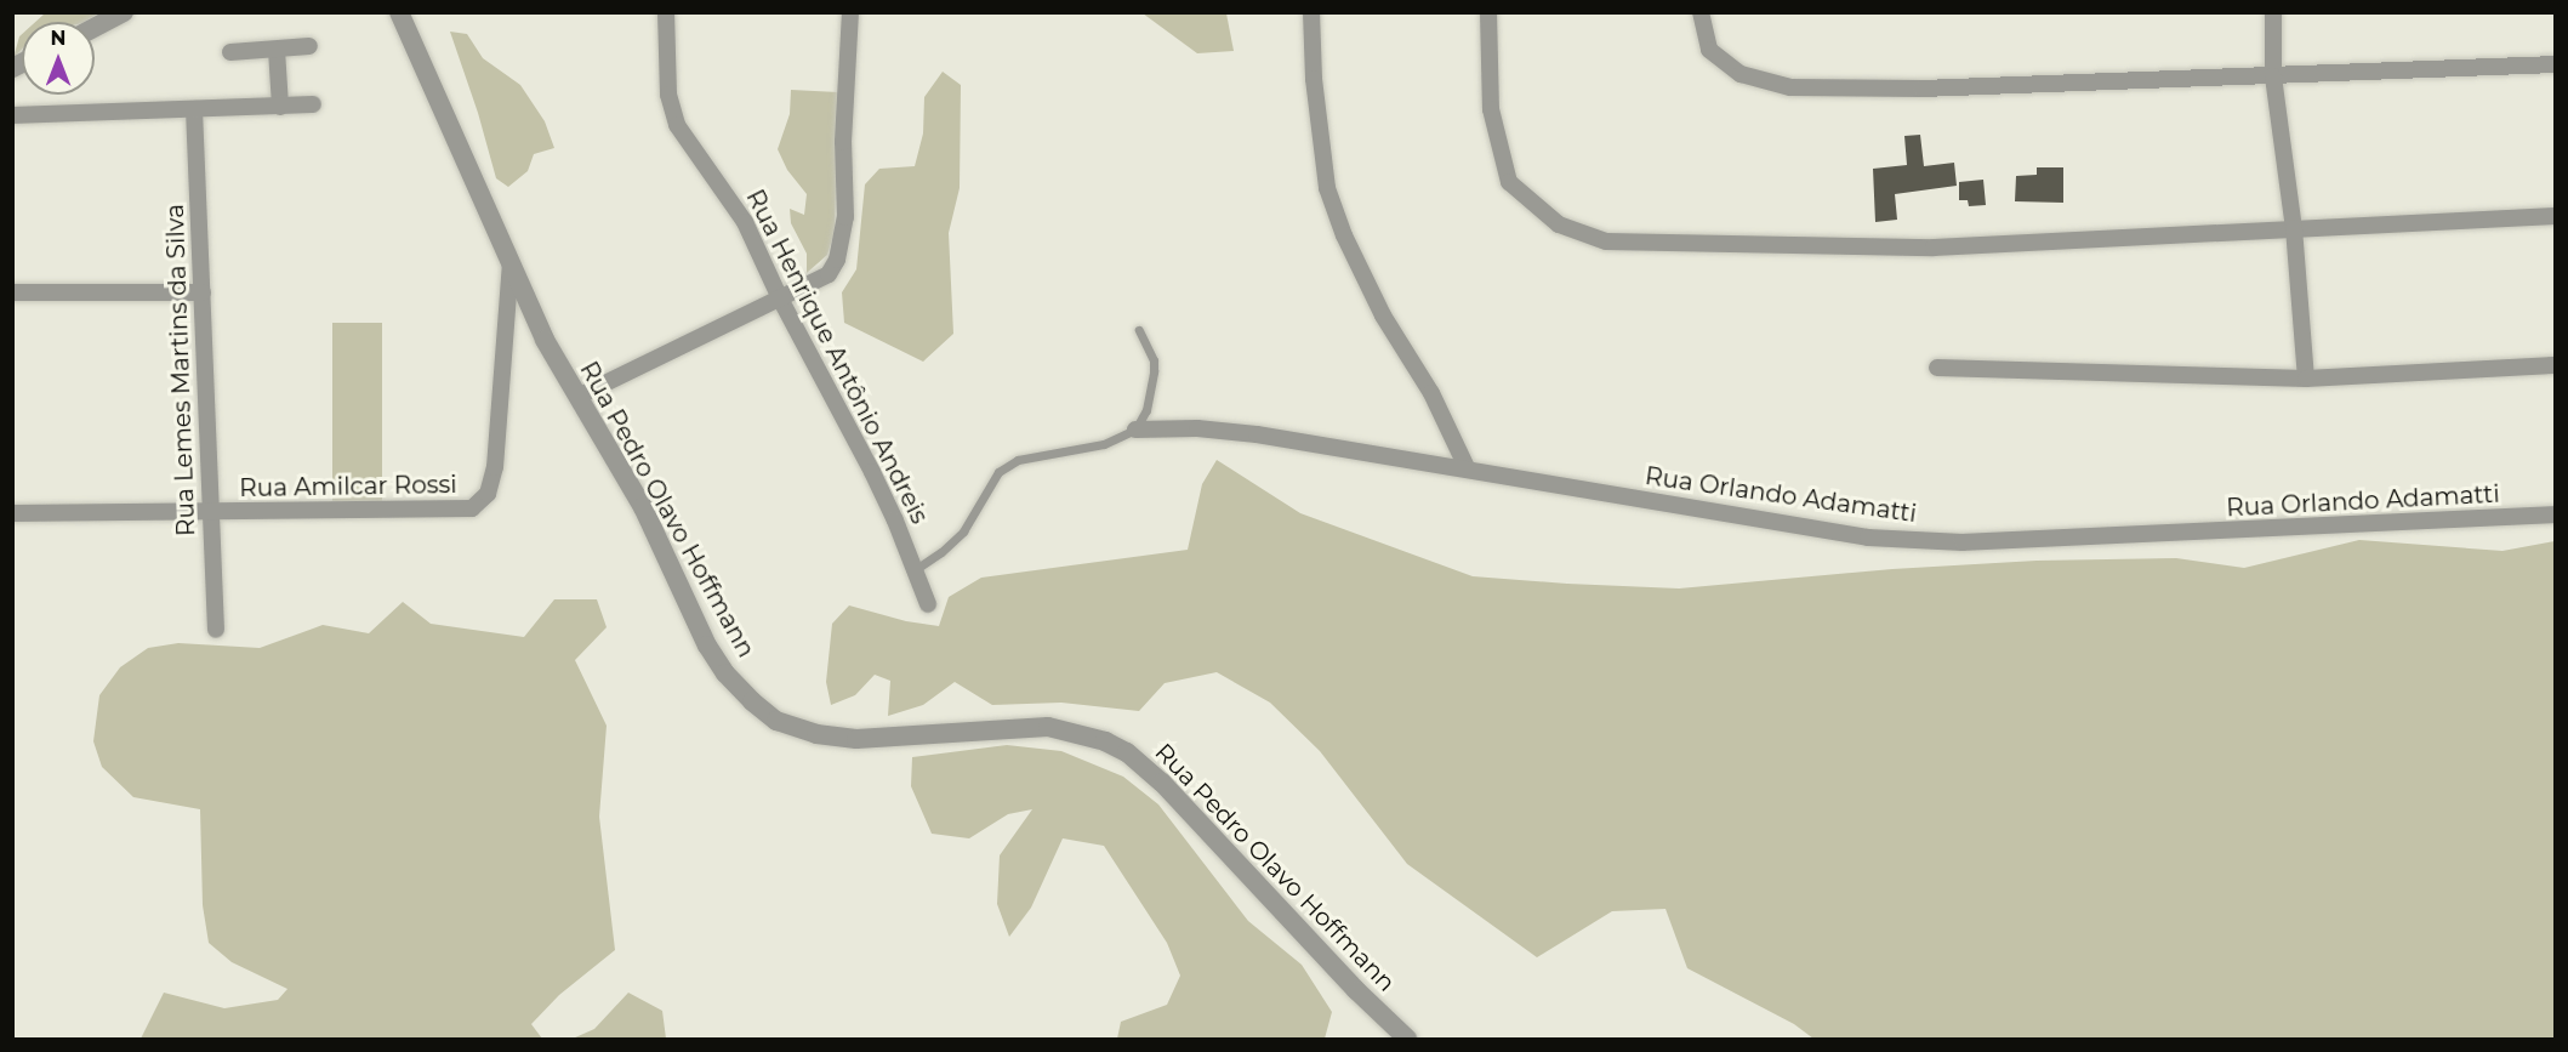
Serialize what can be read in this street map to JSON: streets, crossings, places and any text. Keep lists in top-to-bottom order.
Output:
{
  "streets": {
    "street": [
      "Rua Henrique Antônio Andreis",
      "Rua Lemes Martins da Silva",
      "Rua Amilcar Rossi",
      "Rua Orlando Adamatti",
      "Rua Pedro Olavo Hoffmann"
    ]
  },
  "crossings": [
    ["Rua Henrique Antônio Andreis", "Rua Orlando Adamatti"],
    ["Rua Lemes Martins da Silva", "Rua Amilcar Rossi"],
    ["Rua Amilcar Rossi", "Rua Pedro Olavo Hoffmann"]
  ],
  "north": "top"
}
